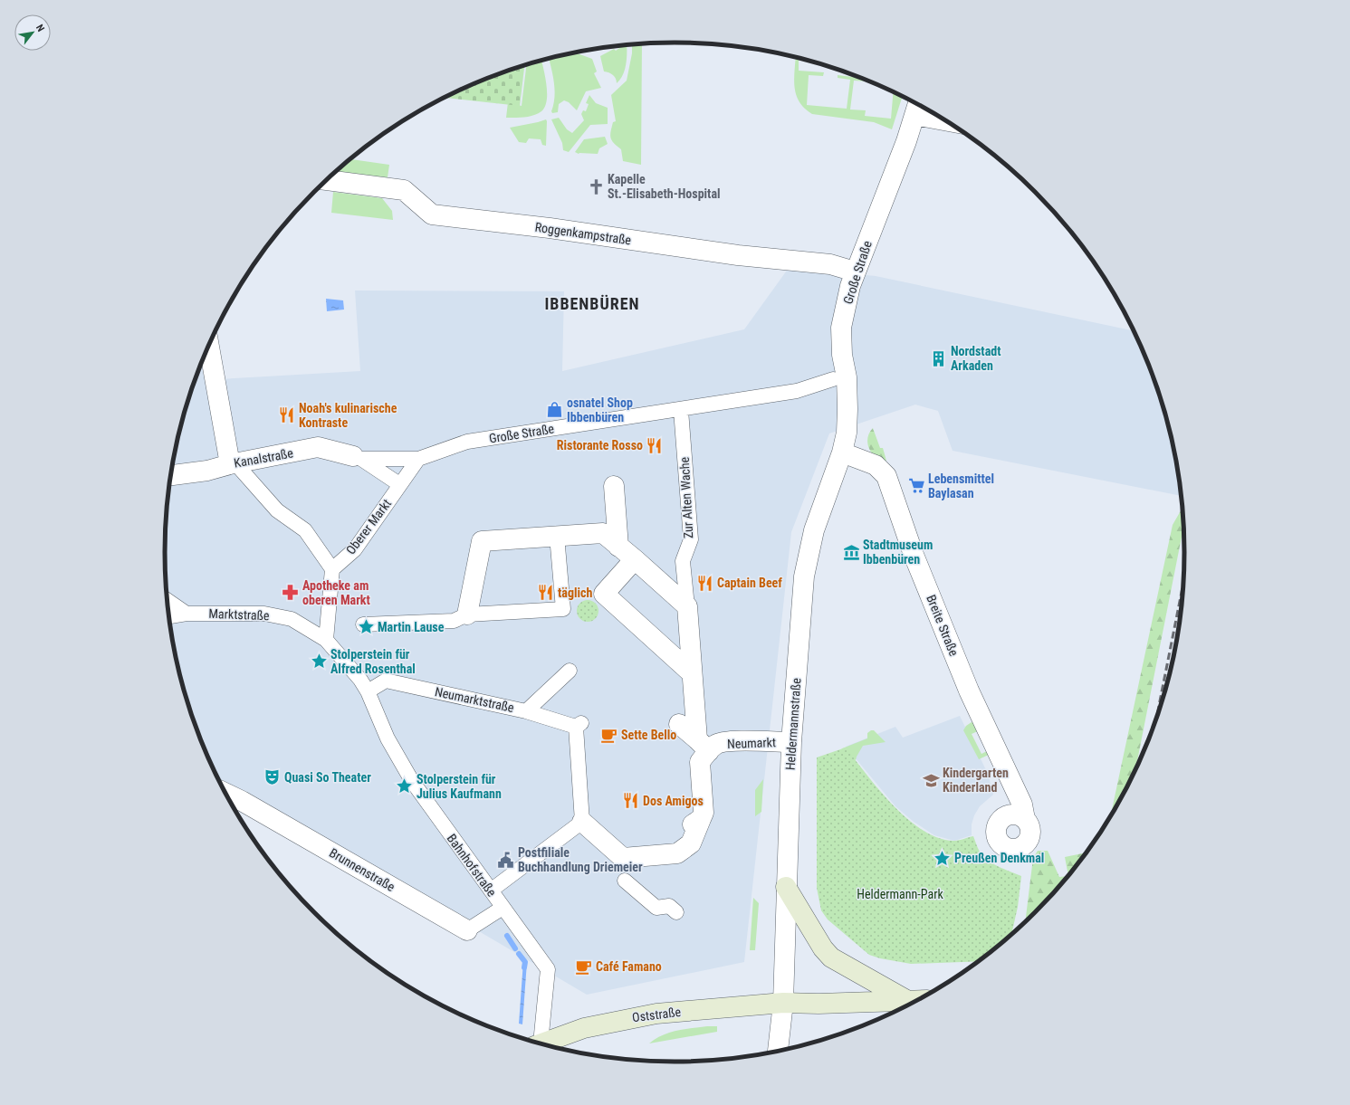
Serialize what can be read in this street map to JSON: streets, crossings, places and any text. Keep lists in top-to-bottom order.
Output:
{
  "streets": {
    "main road": ["Oststraße"],
    "street": [
      "Roggenkampstraße",
      "Große Straße",
      "Kanalstraße",
      "Zur Alten Wache",
      "Oberer Markt",
      "Marktstraße",
      "Breite Straße",
      "Neumarktstraße",
      "Heldermannstraße",
      "Neumarkt",
      "Bahnhofstraße",
      "Brunnenstraße"
    ]
  },
  "crossings": [
    ["Roggenkampstraße", "Große Straße"],
    ["Große Straße", "Kanalstraße"],
    ["Große Straße", "Zur Alten Wache"],
    ["Große Straße", "Oberer Markt"],
    ["Große Straße", "Breite Straße"],
    ["Große Straße", "Heldermannstraße"],
    ["Breite Straße", "Heldermannstraße"],
    ["Neumarktstraße", "Neumarkt"],
    ["Neumarktstraße", "Bahnhofstraße"],
    ["Heldermannstraße", "Neumarkt"],
    ["Heldermannstraße", "Oststraße"],
    ["Bahnhofstraße", "Brunnenstraße"]
  ],
  "districts": ["IBBENBÜREN"],
  "parks": ["Heldermann-Park"],
  "places": {
    "church": ["Kapelle St.-Elisabeth-Hospital"],
    "building": ["Nordstadt Arkaden"],
    "shop": ["osnatel Shop Ibbenbüren"],
    "restaurant": [
      "Noah's kulinarische Kontraste",
      "Ristorante Rosso",
      "Captain Beef",
      "täglich",
      "Dos Amigos"
    ],
    "supermarket": ["Lebensmittel Baylasan"],
    "museum": ["Stadtmuseum Ibbenbüren"],
    "pharmacy": ["Apotheke am oberen Markt"],
    "place": [
      "Martin Lause",
      "Stolperstein für Alfred Rosenthal",
      "Stolperstein für Julius Kaufmann",
      "Preußen Denkmal"
    ],
    "cafe": ["Sette Bello", "Café Famano"],
    "theatre": ["Quasi So Theater"],
    "school or university": ["Kindergarten Kinderland"],
    "public building": ["Postfiliale Buchhandlung Driemeier"]
  },
  "north": "top right"
}
